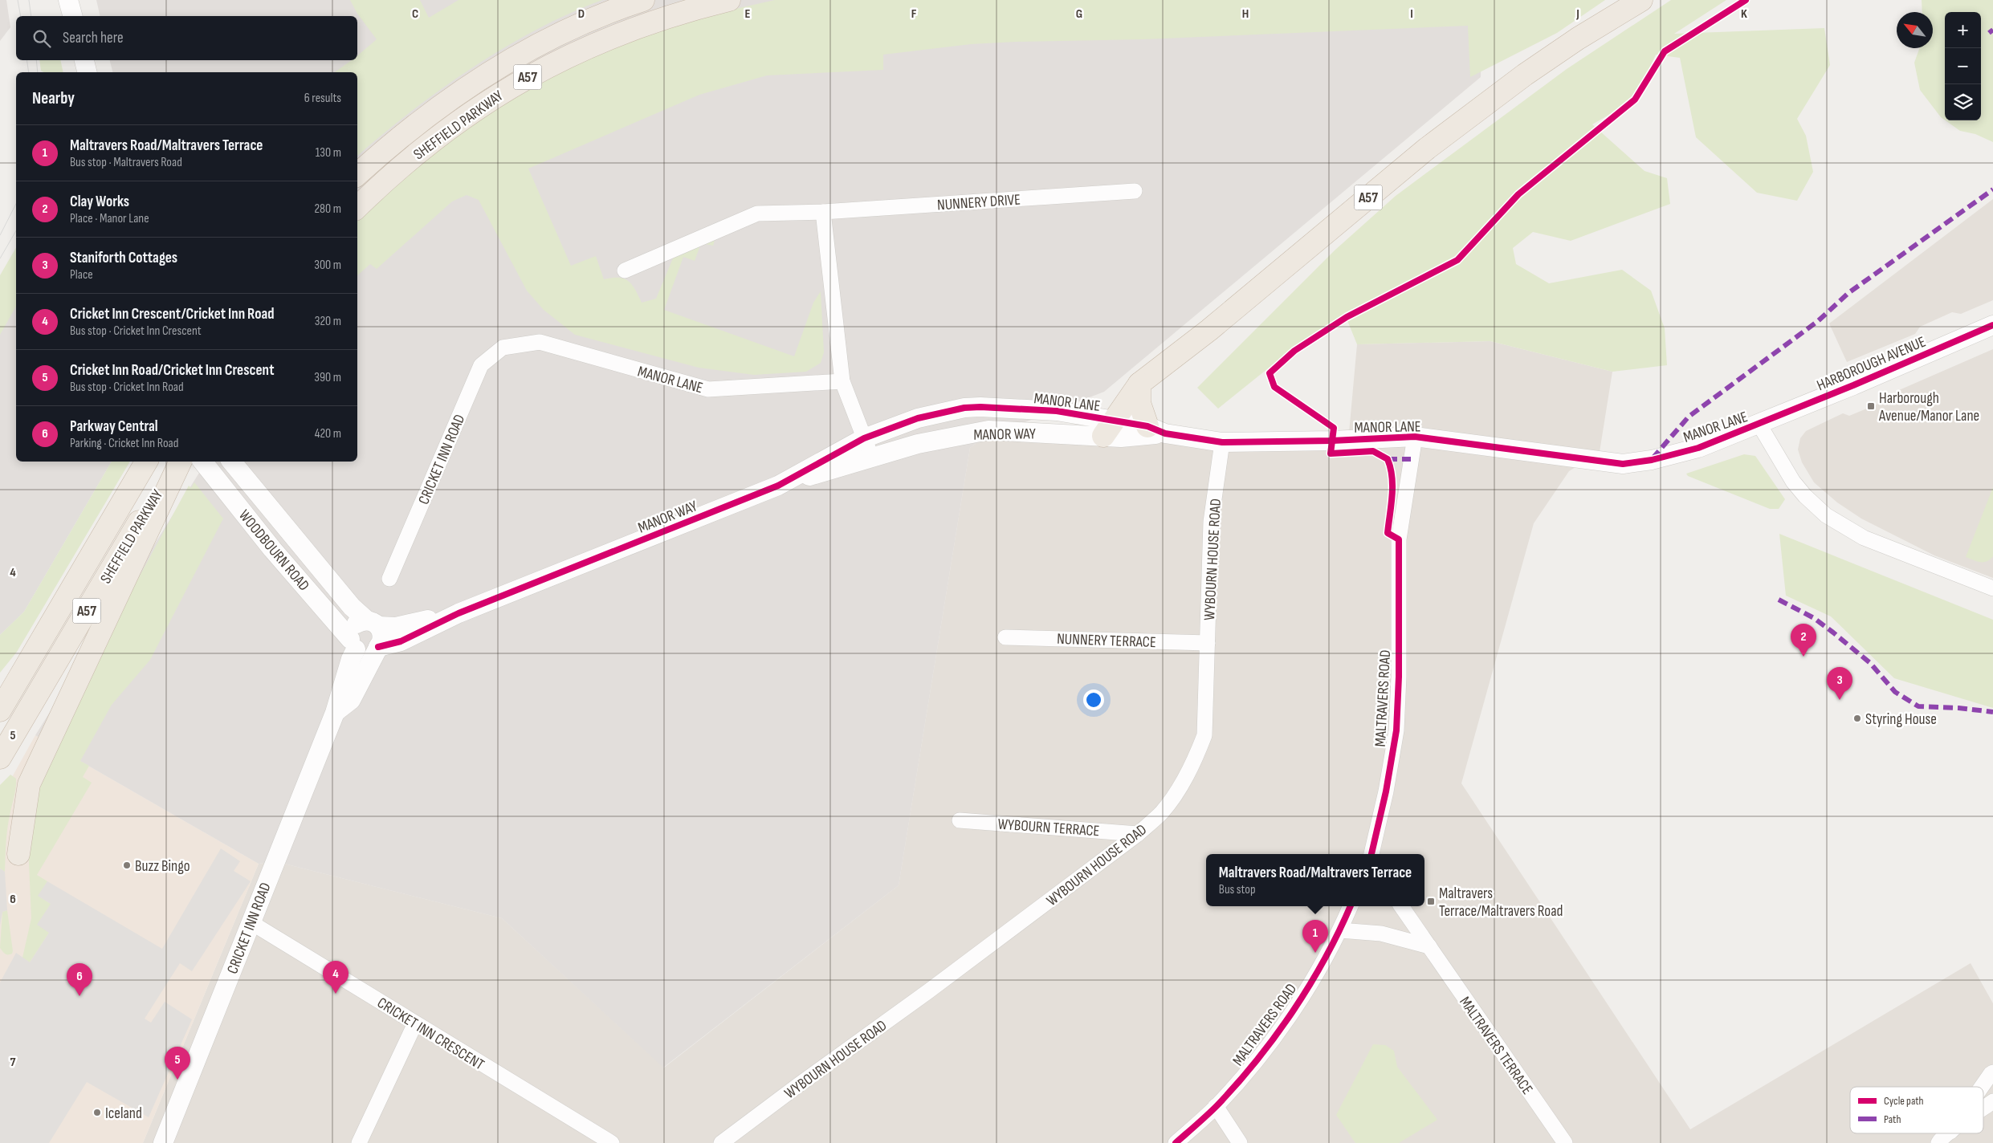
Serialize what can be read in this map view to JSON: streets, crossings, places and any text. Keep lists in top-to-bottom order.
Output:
{
  "streets": {
    "highway": ["A57", "SHEFFIELD PARKWAY"],
    "street": [
      "NUNNERY DRIVE",
      "HARBOROUGH AVENUE",
      "MANOR LANE",
      "MANOR WAY",
      "CRICKET INN ROAD",
      "WOODBOURN ROAD",
      "WYBOURN HOUSE ROAD",
      "NUNNERY TERRACE",
      "MALTRAVERS ROAD",
      "WYBOURN TERRACE",
      "CRICKET INN CRESCENT",
      "MALTRAVERS TERRACE"
    ]
  },
  "crossings": [
    ["A57", "MANOR LANE"],
    ["A57", "MANOR WAY"],
    ["HARBOROUGH AVENUE", "MANOR LANE"],
    ["MANOR LANE", "MANOR WAY"],
    ["MANOR LANE", "CRICKET INN ROAD"],
    ["MANOR LANE", "WYBOURN HOUSE ROAD"],
    ["MANOR LANE", "MALTRAVERS ROAD"],
    ["MANOR WAY", "CRICKET INN ROAD"],
    ["MANOR WAY", "WOODBOURN ROAD"],
    ["CRICKET INN ROAD", "WOODBOURN ROAD"],
    ["CRICKET INN ROAD", "CRICKET INN CRESCENT"],
    ["WYBOURN HOUSE ROAD", "NUNNERY TERRACE"],
    ["WYBOURN HOUSE ROAD", "WYBOURN TERRACE"]
  ],
  "places": {
    "transit": ["Harborough Avenue/Manor Lane", "Maltravers Terrace/Maltravers Road"],
    "other": ["Styring House", "Buzz Bingo", "Iceland"]
  },
  "legend": ["Cycle path", "Path"],
  "north": "top left",
  "page": {
    "map_buttons": ["+", "−"],
    "search": "Search here",
    "heading": ["Nearby", "6 results"],
    "list": [
      {
        "mark": "1",
        "name": "Maltravers Road/Maltravers Terrace",
        "note": "Bus stop · Maltravers Road",
        "value": "130 m"
      },
      {
        "mark": "2",
        "name": "Clay Works",
        "note": "Place · Manor Lane",
        "value": "280 m"
      },
      {
        "mark": "3",
        "name": "Staniforth Cottages",
        "note": "Place",
        "value": "300 m"
      },
      {
        "mark": "4",
        "name": "Cricket Inn Crescent/Cricket Inn Road",
        "note": "Bus stop · Cricket Inn Crescent",
        "value": "320 m"
      },
      {
        "mark": "5",
        "name": "Cricket Inn Road/Cricket Inn Crescent",
        "note": "Bus stop · Cricket Inn Road",
        "value": "390 m"
      },
      {
        "mark": "6",
        "name": "Parkway Central",
        "note": "Parking · Cricket Inn Road",
        "value": "420 m"
      }
    ],
    "pins": [
      "2",
      "3",
      "1",
      "4",
      "6",
      "5"
    ],
    "popup": ["Maltravers Road/Maltravers Terrace", "Bus stop"]
  },
  "grid": {
    "columns": [
      "C",
      "D",
      "E",
      "F",
      "G",
      "H",
      "I",
      "J",
      "K"
    ],
    "rows": [
      "4",
      "5",
      "6",
      "7"
    ]
  }
}
